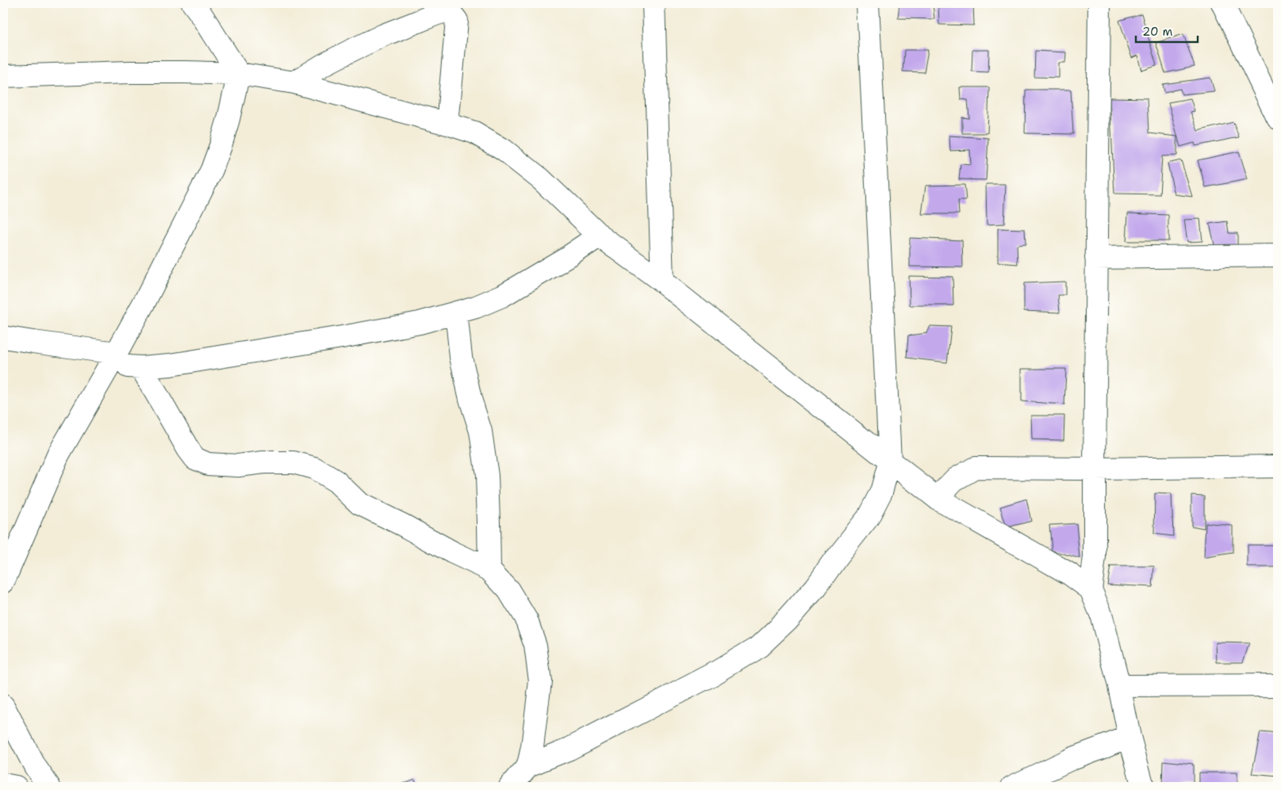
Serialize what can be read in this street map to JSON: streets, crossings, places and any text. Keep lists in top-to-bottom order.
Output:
{
  "scale_bar": "20 m"
}
